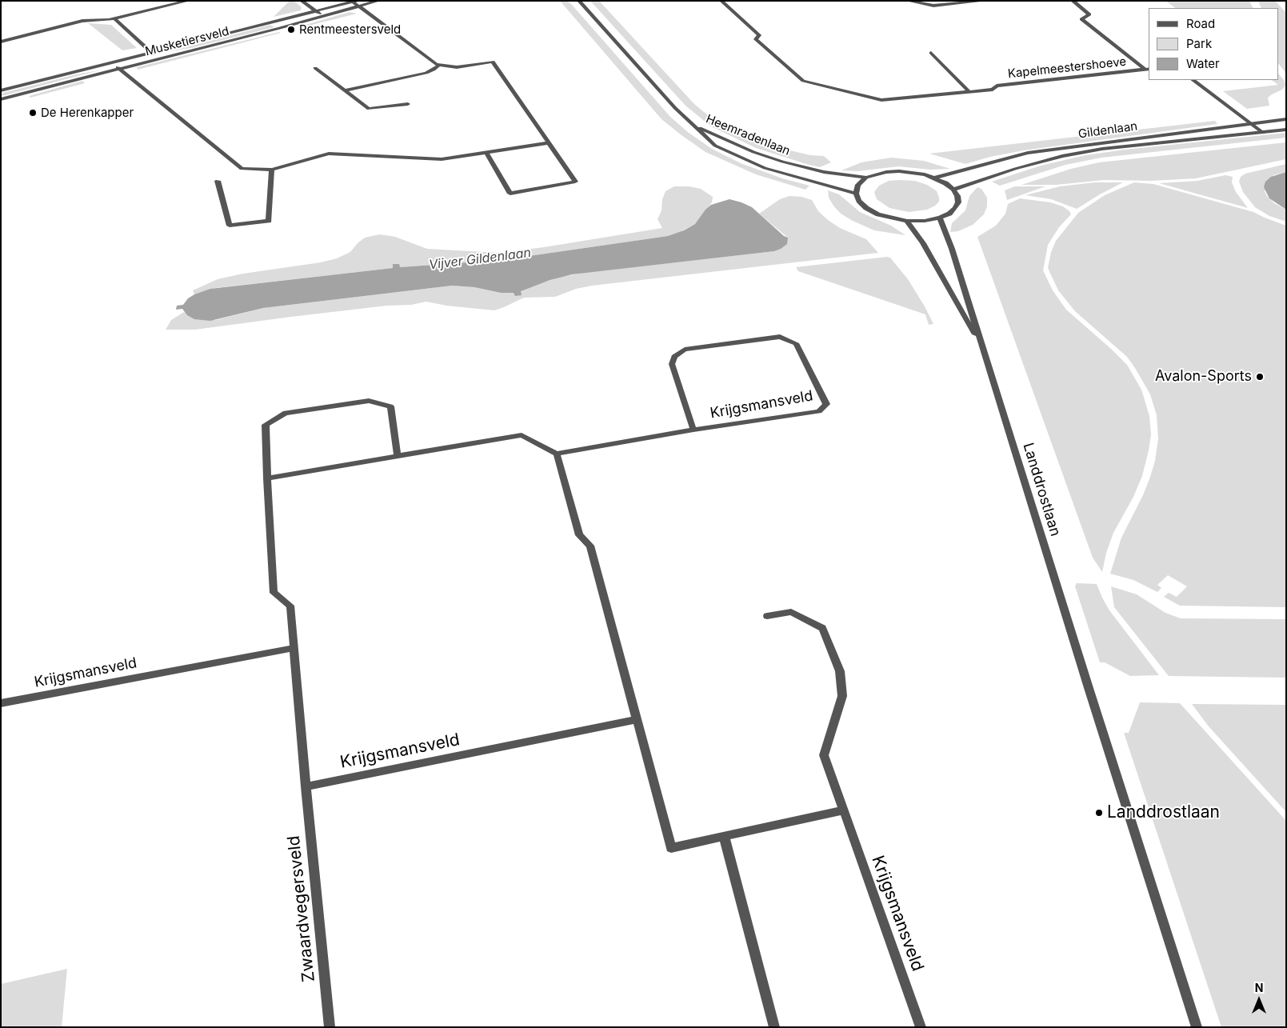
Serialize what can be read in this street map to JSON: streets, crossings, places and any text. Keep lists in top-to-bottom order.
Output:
{
  "streets": {
    "street": [
      "Musketiersveld",
      "Kapelmeestershoeve",
      "Gildenlaan",
      "Heemradenlaan",
      "Krijgsmansveld",
      "Landdrostlaan",
      "Zwaardvegersveld"
    ]
  },
  "crossings": [
    ["Krijgsmansveld", "Zwaardvegersveld"]
  ],
  "water": ["Vijver Gildenlaan"],
  "places": [
    "Rentmeestersveld",
    "De Herenkapper",
    "Avalon-Sports",
    "Landdrostlaan"
  ],
  "legend": ["Road", "Park", "Water"],
  "north": "top"
}
